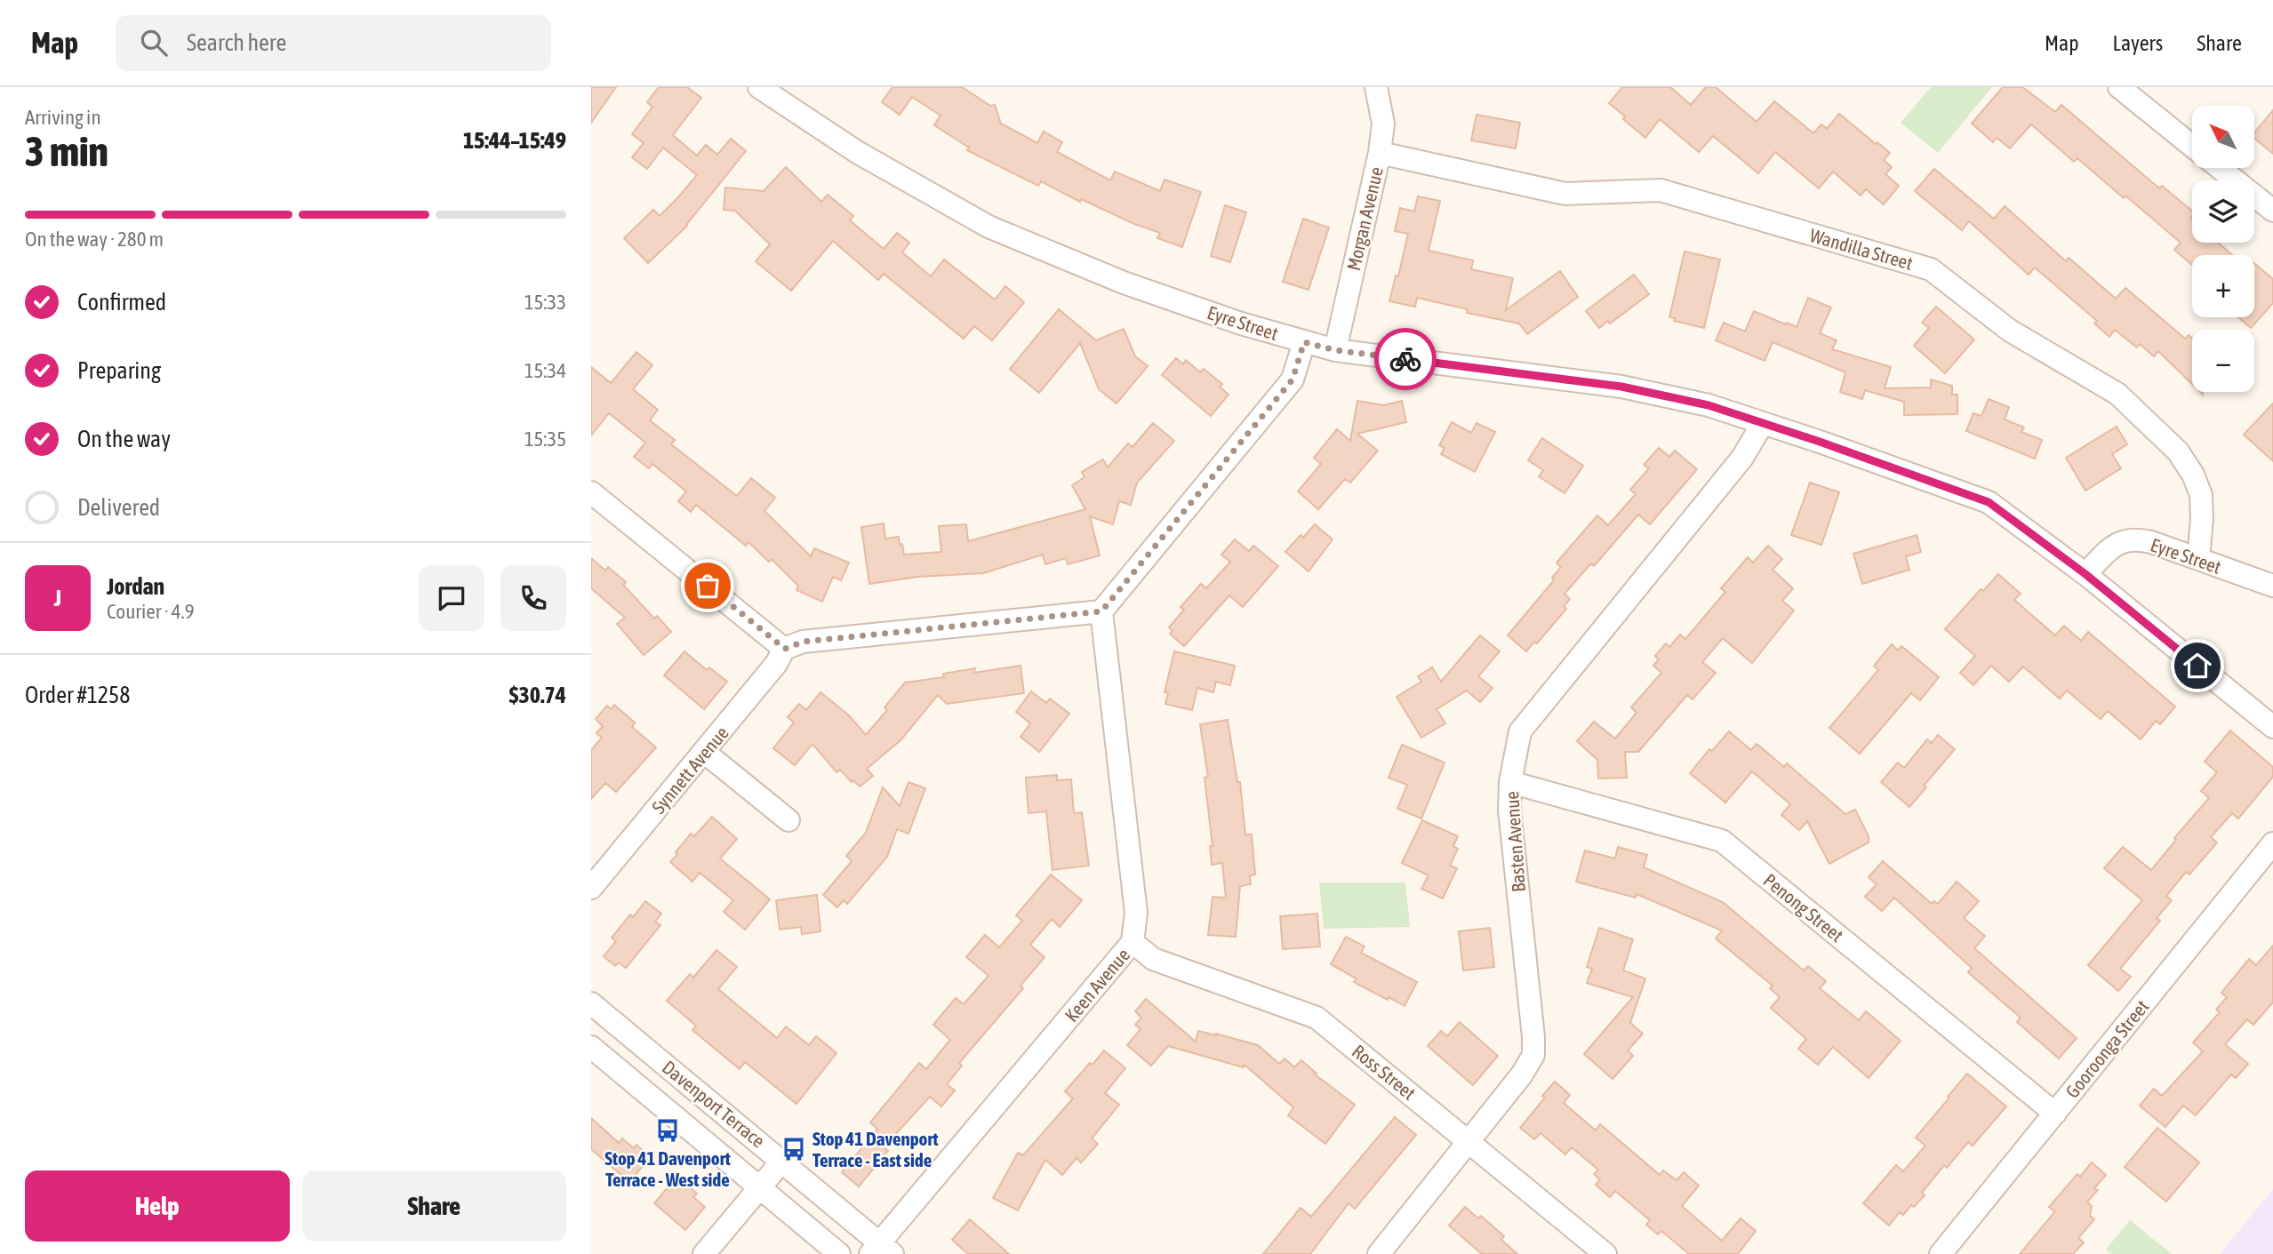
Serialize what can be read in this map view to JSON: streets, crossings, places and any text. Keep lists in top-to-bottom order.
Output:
{
  "streets": {
    "street": [
      "Morgan Avenue",
      "Wandilla Street",
      "Eyre Street",
      "Synnett Avenue",
      "Basten Avenue",
      "Penong Street",
      "Keen Avenue",
      "Gooroonga Street",
      "Ross Street",
      "Davenport Terrace"
    ]
  },
  "crossings": [
    ["Morgan Avenue", "Wandilla Street"],
    ["Morgan Avenue", "Eyre Street"],
    ["Wandilla Street", "Eyre Street"],
    ["Eyre Street", "Basten Avenue"],
    ["Basten Avenue", "Penong Street"],
    ["Basten Avenue", "Ross Street"],
    ["Penong Street", "Gooroonga Street"],
    ["Keen Avenue", "Ross Street"],
    ["Keen Avenue", "Davenport Terrace"]
  ],
  "places": {
    "bus stop": ["Stop 41 Davenport Terrace - West side", "Stop 41 Davenport Terrace - East side"]
  },
  "north": "top left",
  "page": {
    "header": "Map",
    "search": "Search here",
    "nav": ["Map", "Layers", "Share"],
    "heading": ["3 min", "Arriving in", "15:44–15:49"],
    "panel": [
      "Jordan",
      "Courier · 4.9",
      "Order #1258",
      "$30.74"
    ],
    "map_buttons": ["+", "−"],
    "bar": "On the way · 280 m",
    "list": [
      ["Confirmed", "15:33"],
      ["Preparing", "15:34"],
      ["On the way", "15:35"],
      "Delivered"
    ],
    "round": "J",
    "buttons": ["Help", "Share"]
  }
}
